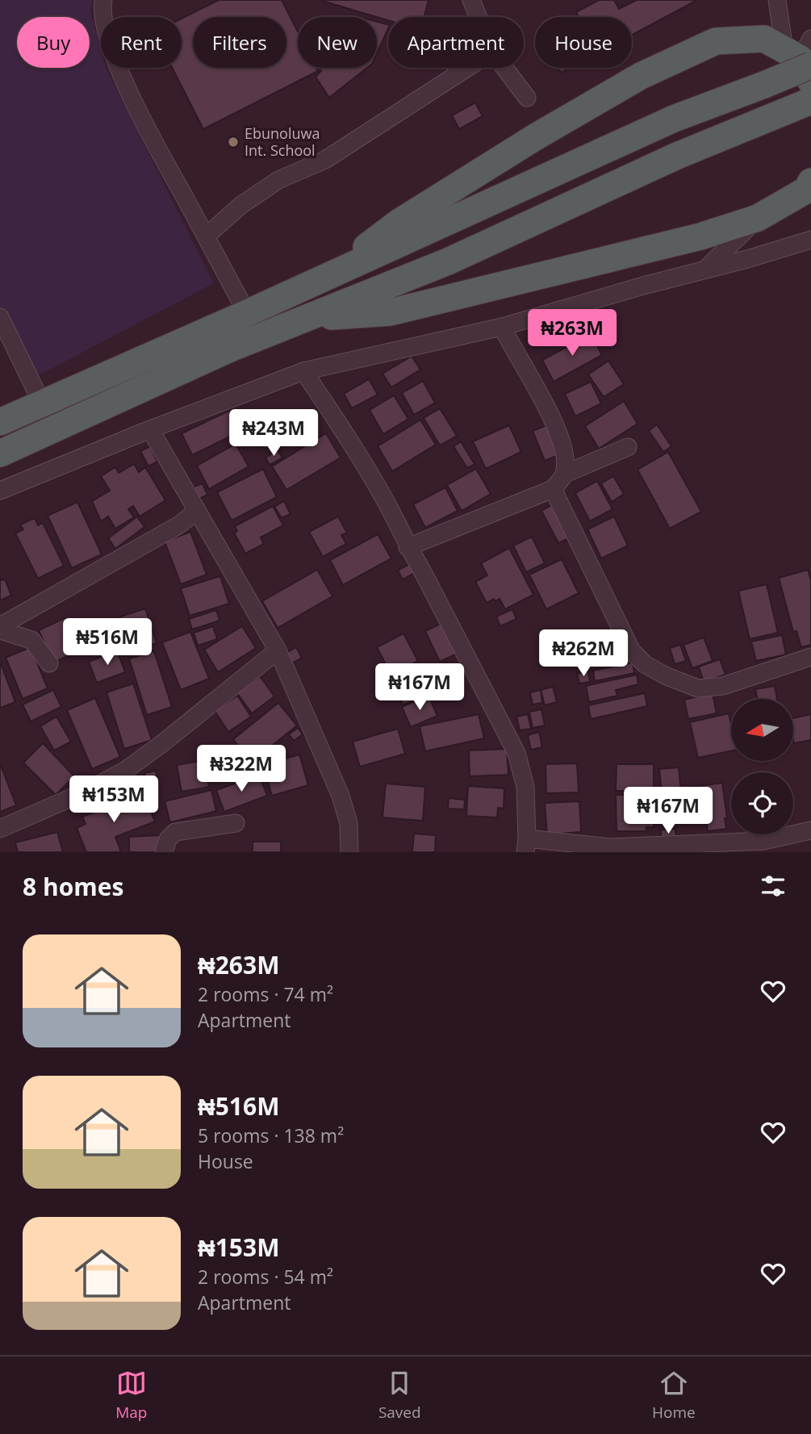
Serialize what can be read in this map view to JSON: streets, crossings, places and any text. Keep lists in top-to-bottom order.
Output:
{
  "places": ["Ebunoluwa Int. School"],
  "north": "left",
  "page": {
    "chip": [
      "Buy",
      "Rent",
      "Filters",
      "New",
      "Apartment",
      "House"
    ],
    "price": [
      "₦263M",
      "₦243M",
      "₦516M",
      "₦262M",
      "₦167M",
      "₦322M",
      "₦153M",
      "₦167M"
    ],
    "heading": "8 homes",
    "list": [
      {
        "name": "₦263M",
        "note": "2 rooms · 74 m² · Apartment"
      },
      {
        "name": "₦516M",
        "note": "5 rooms · 138 m² · House"
      },
      {
        "name": "₦153M",
        "note": "2 rooms · 54 m² · Apartment"
      }
    ],
    "tabs": ["Map", "Saved", "Home"]
  }
}
